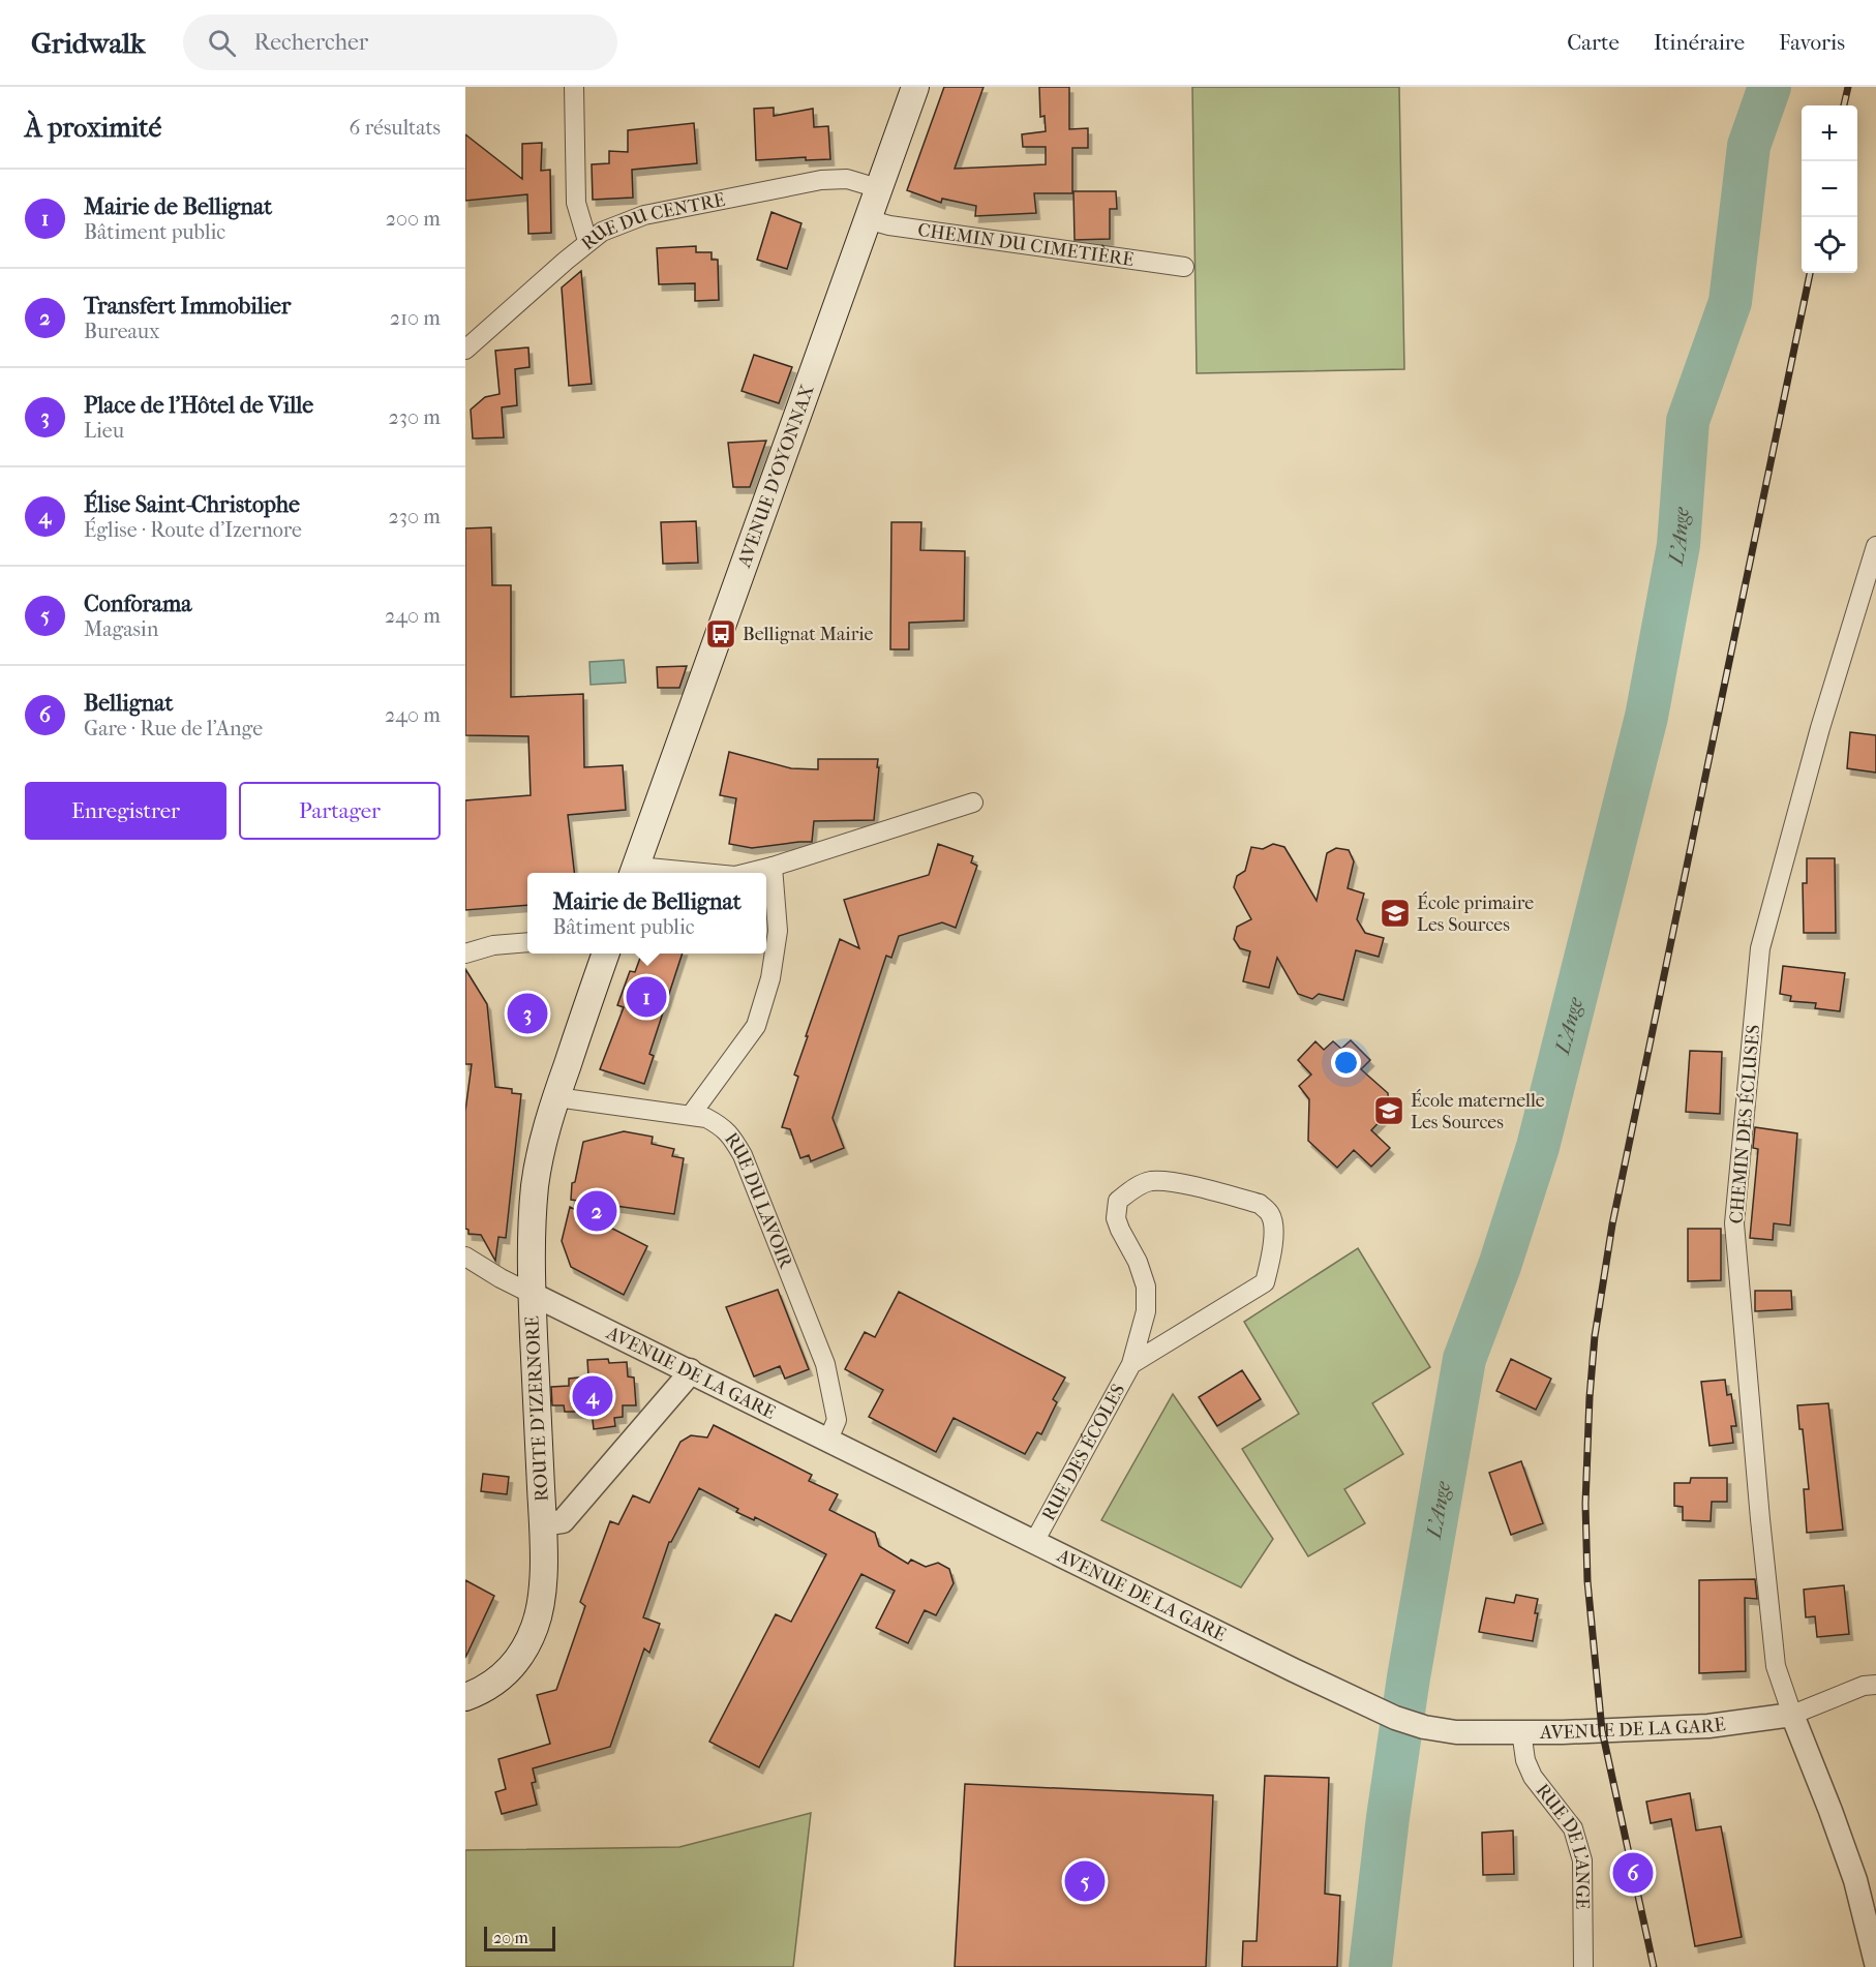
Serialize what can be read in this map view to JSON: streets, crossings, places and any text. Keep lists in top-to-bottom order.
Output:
{
  "streets": {
    "main road": ["AVENUE D'OYONNAX", "ROUTE D'IZERNORE"],
    "street": [
      "RUE DU CENTRE",
      "CHEMIN DU CIMETIÈRE",
      "CHEMIN DES ÉCLUSES",
      "RUE DU LAVOIR",
      "AVENUE DE LA GARE",
      "RUE DES ÉCOLES",
      "RUE DE L'ANGE"
    ]
  },
  "crossings": [
    ["RUE DU CENTRE", "AVENUE D'OYONNAX"],
    ["CHEMIN DU CIMETIÈRE", "AVENUE D'OYONNAX"],
    ["CHEMIN DES ÉCLUSES", "AVENUE DE LA GARE"],
    ["RUE DU LAVOIR", "AVENUE DE LA GARE"],
    ["RUE DU LAVOIR", "ROUTE D'IZERNORE"],
    ["AVENUE DE LA GARE", "ROUTE D'IZERNORE"],
    ["AVENUE DE LA GARE", "RUE DES ÉCOLES"],
    ["AVENUE DE LA GARE", "RUE DE L'ANGE"]
  ],
  "water": ["L'Ange"],
  "places": {
    "bus stop": ["Bellignat Mairie"],
    "school or university": ["École primaire Les Sources", "École maternelle Les Sources"]
  },
  "scale_bar": "20 m",
  "page": {
    "header": "Gridwalk",
    "search": "Rechercher",
    "nav": ["Carte", "Itinéraire", "Favoris"],
    "heading": ["À proximité", "6 résultats"],
    "map_buttons": ["+", "−"],
    "list": [
      {
        "mark": "1",
        "name": "Mairie de Bellignat",
        "note": "Bâtiment public",
        "value": "200 m"
      },
      {
        "mark": "2",
        "name": "Transfert Immobilier",
        "note": "Bureaux",
        "value": "210 m"
      },
      {
        "mark": "3",
        "name": "Place de l'Hôtel de Ville",
        "note": "Lieu",
        "value": "230 m"
      },
      {
        "mark": "4",
        "name": "Élise Saint-Christophe",
        "note": "Église · Route d'Izernore",
        "value": "230 m"
      },
      {
        "mark": "5",
        "name": "Conforama",
        "note": "Magasin",
        "value": "240 m"
      },
      {
        "mark": "6",
        "name": "Bellignat",
        "note": "Gare · Rue de l'Ange",
        "value": "240 m"
      }
    ],
    "buttons": ["Enregistrer", "Partager"],
    "popup": ["Mairie de Bellignat", "Bâtiment public"],
    "pins": [
      "1",
      "3",
      "2",
      "4",
      "6",
      "5"
    ],
    "scale": "20 m"
  }
}
